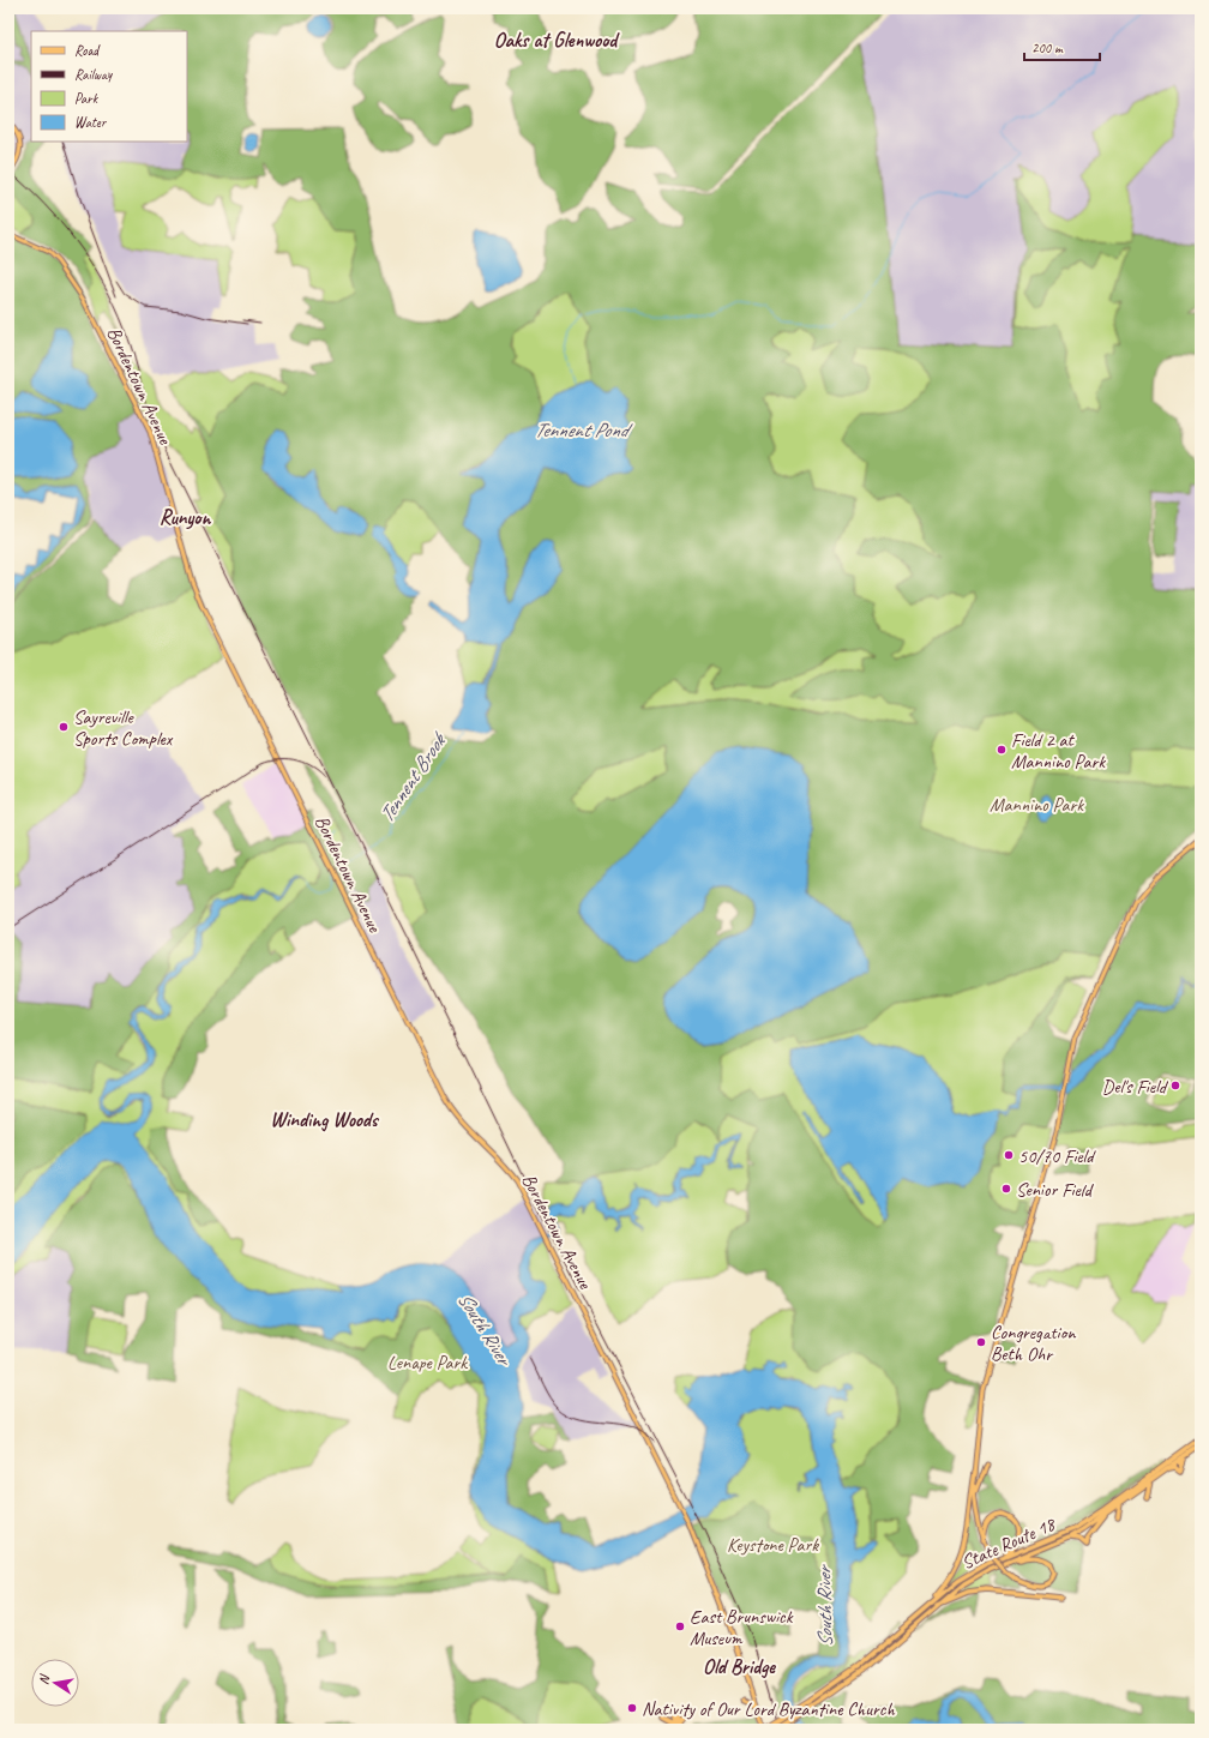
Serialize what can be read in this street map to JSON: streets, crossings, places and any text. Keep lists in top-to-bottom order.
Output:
{
  "streets": {
    "highway": ["State Route 18"],
    "main road": ["Bordentown Avenue"]
  },
  "crossings": [
    ["Bordentown Avenue", "State Route 18"]
  ],
  "districts": [
    "Oaks at Glenwood",
    "Runyon",
    "Winding Woods",
    "Old Bridge"
  ],
  "water": ["Tennent Pond", "Tennent Brook", "South River"],
  "parks": ["Mannino Park", "Lenape Park", "Keystone Park"],
  "places": [
    "Sayreville Sports Complex",
    "Field 2 at Mannino Park",
    "Del's Field",
    "50/70 Field",
    "Senior Field",
    "Congregation Beth Ohr",
    "East Brunswick Museum",
    "Nativity of Our Lord Byzantine Church"
  ],
  "legend": [
    "Road",
    "Railway",
    "Park",
    "Water"
  ],
  "scale_bar": "200 m",
  "north": "left"
}
